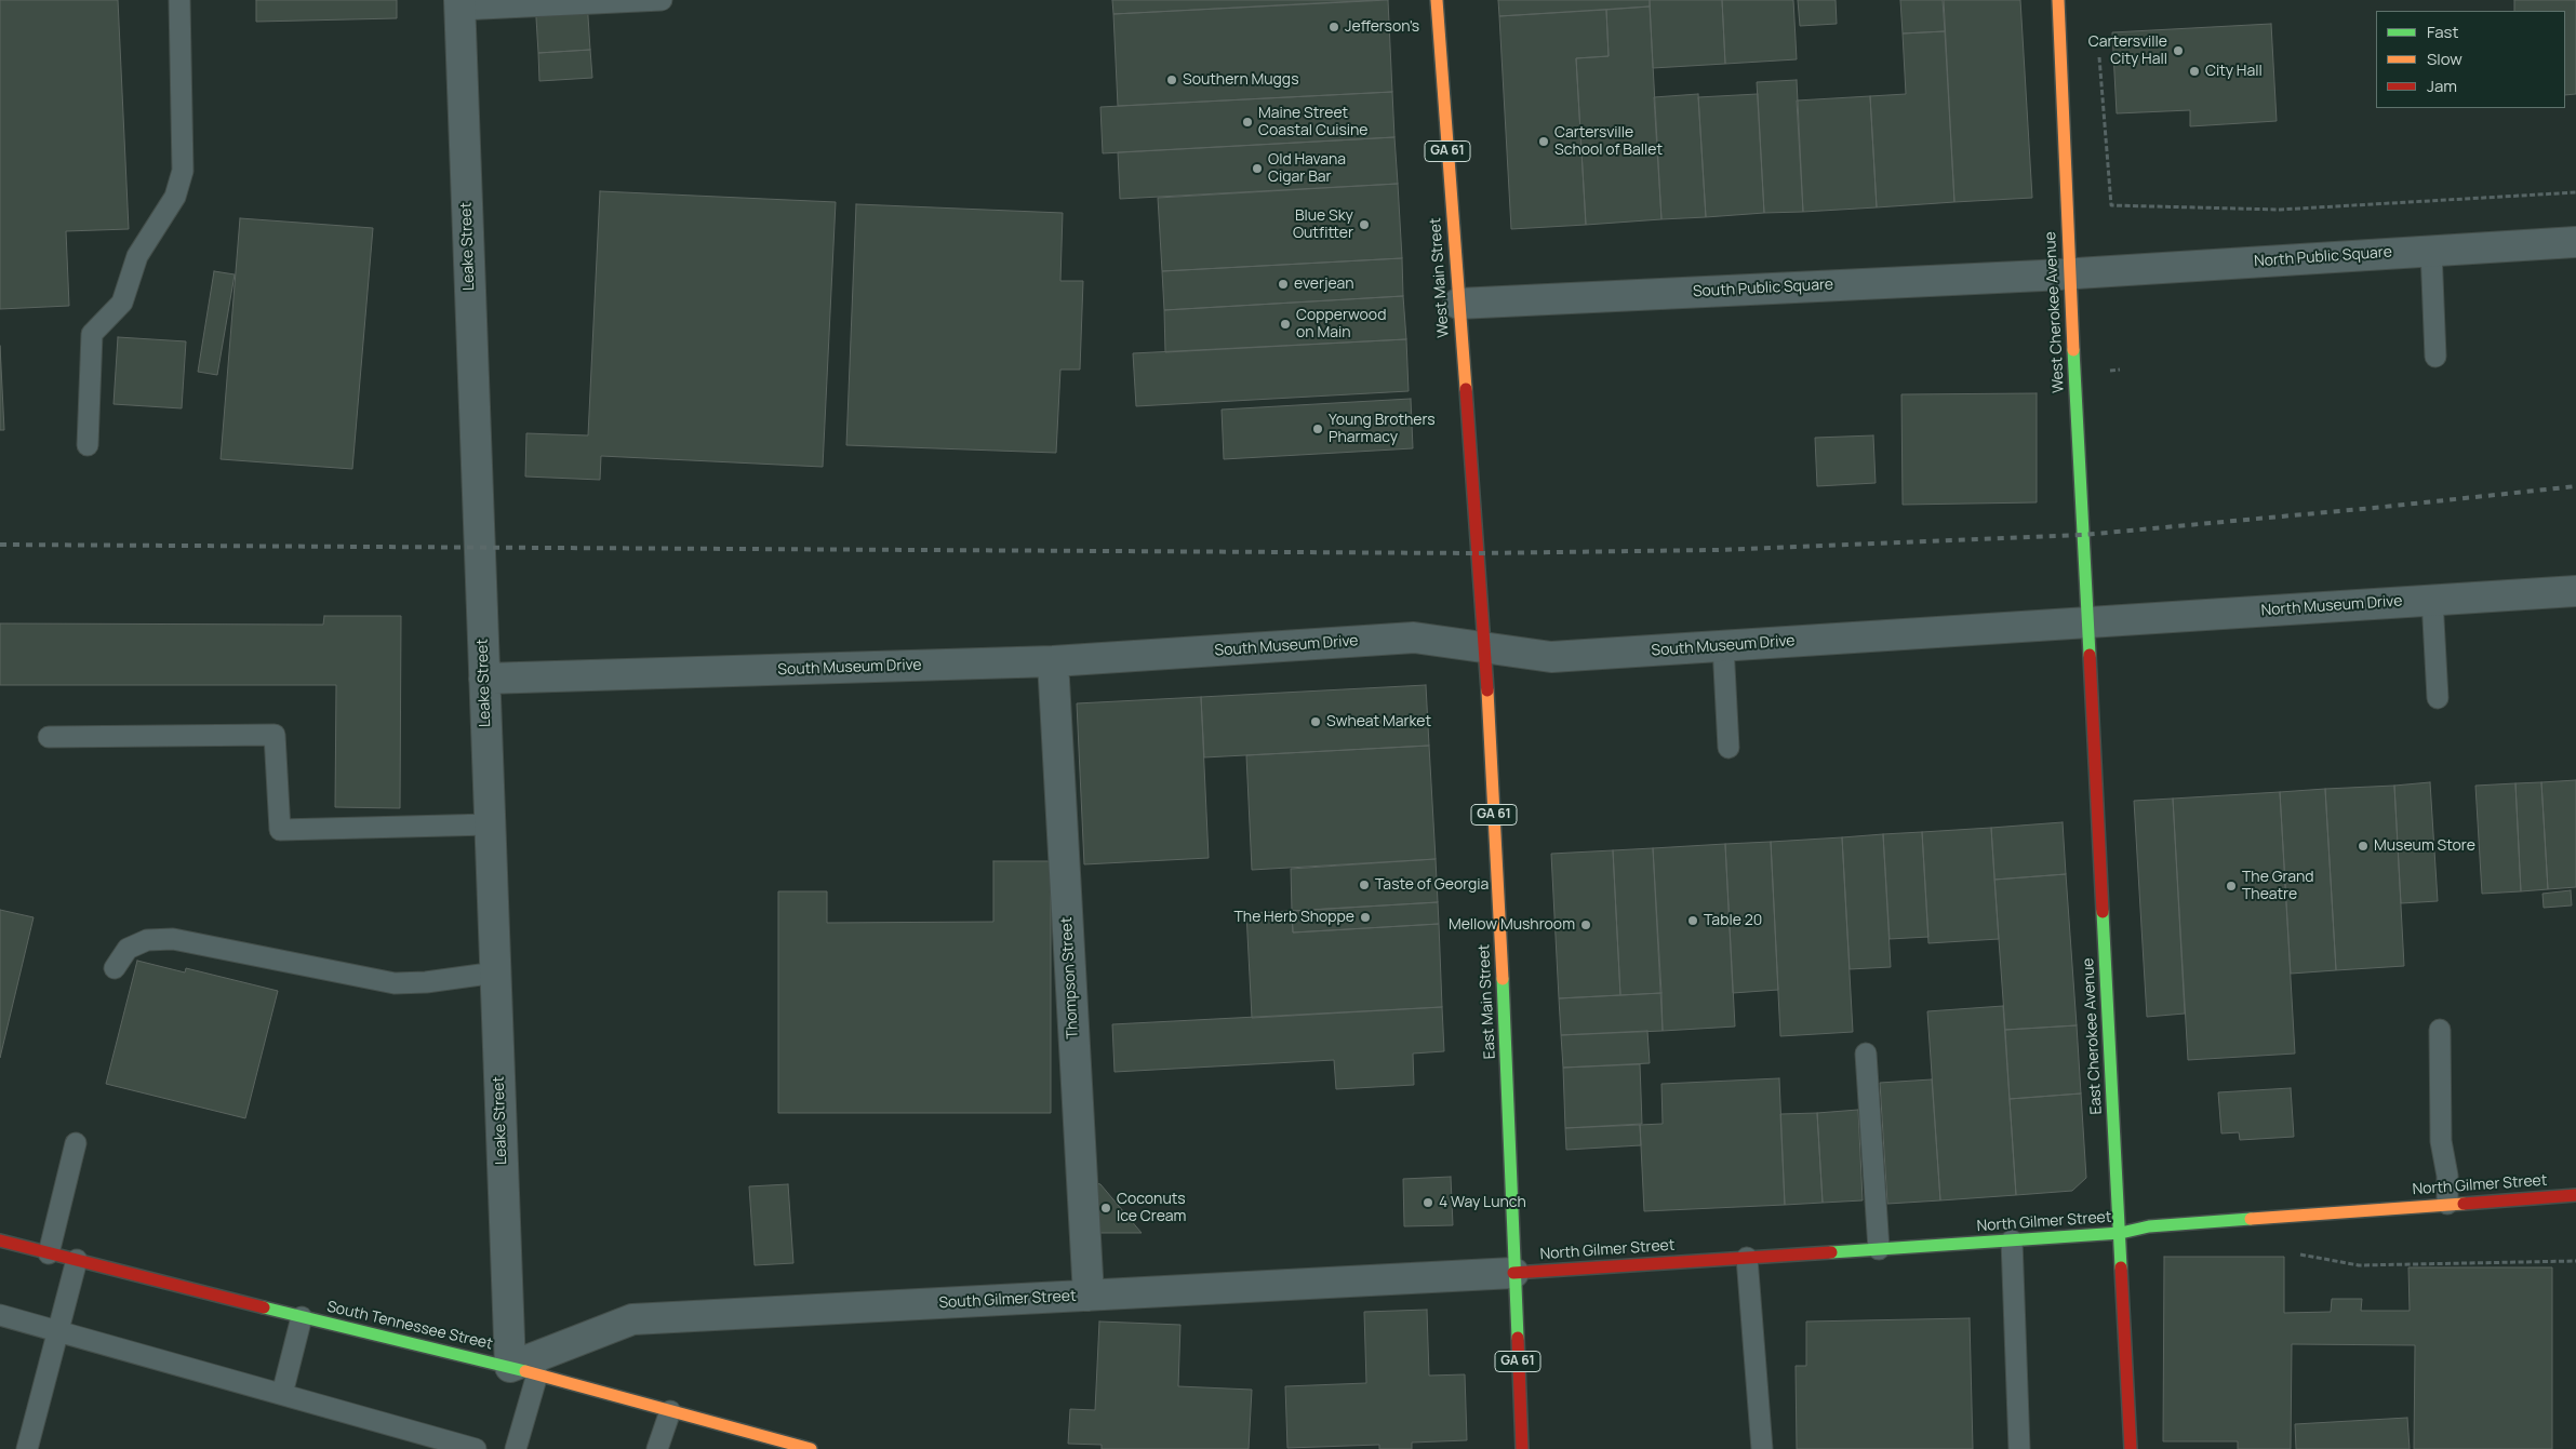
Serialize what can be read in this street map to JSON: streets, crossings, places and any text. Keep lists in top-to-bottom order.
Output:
{
  "streets": {
    "street": [
      "GA 61",
      "Leake Street",
      "North Public Square",
      "West Main Street",
      "South Public Square",
      "West Cherokee Avenue",
      "North Museum Drive",
      "South Museum Drive",
      "Thompson Street",
      "East Main Street",
      "East Cherokee Avenue",
      "North Gilmer Street",
      "South Gilmer Street",
      "South Tennessee Street"
    ]
  },
  "crossings": [
    ["Leake Street", "South Museum Drive"],
    ["Leake Street", "South Gilmer Street"],
    ["Leake Street", "South Tennessee Street"],
    ["North Public Square", "South Public Square"],
    ["North Public Square", "West Cherokee Avenue"],
    ["West Main Street", "South Public Square"],
    ["West Main Street", "East Main Street"],
    ["South Public Square", "West Cherokee Avenue"],
    ["West Cherokee Avenue", "North Museum Drive"],
    ["West Cherokee Avenue", "South Museum Drive"],
    ["West Cherokee Avenue", "East Cherokee Avenue"],
    ["North Museum Drive", "South Museum Drive"],
    ["North Museum Drive", "East Cherokee Avenue"],
    ["South Museum Drive", "Thompson Street"],
    ["South Museum Drive", "East Main Street"],
    ["South Museum Drive", "East Cherokee Avenue"],
    ["Thompson Street", "South Gilmer Street"],
    ["East Main Street", "North Gilmer Street"],
    ["East Main Street", "South Gilmer Street"],
    ["East Cherokee Avenue", "North Gilmer Street"],
    ["North Gilmer Street", "South Gilmer Street"],
    ["South Gilmer Street", "South Tennessee Street"]
  ],
  "places": [
    "Jefferson's",
    "Cartersville City Hall",
    "City Hall",
    "Southern Muggs",
    "Maine Street Coastal Cuisine",
    "Cartersville School of Ballet",
    "Old Havana Cigar Bar",
    "Blue Sky Outfitter",
    "everjean",
    "Copperwood on Main",
    "Young Brothers Pharmacy",
    "Swheat Market",
    "Museum Store",
    "Taste of Georgia",
    "The Grand Theatre",
    "The Herb Shoppe",
    "Table 20",
    "Mellow Mushroom",
    "4 Way Lunch",
    "Coconuts Ice Cream"
  ],
  "legend": ["Fast", "Slow", "Jam"]
}
